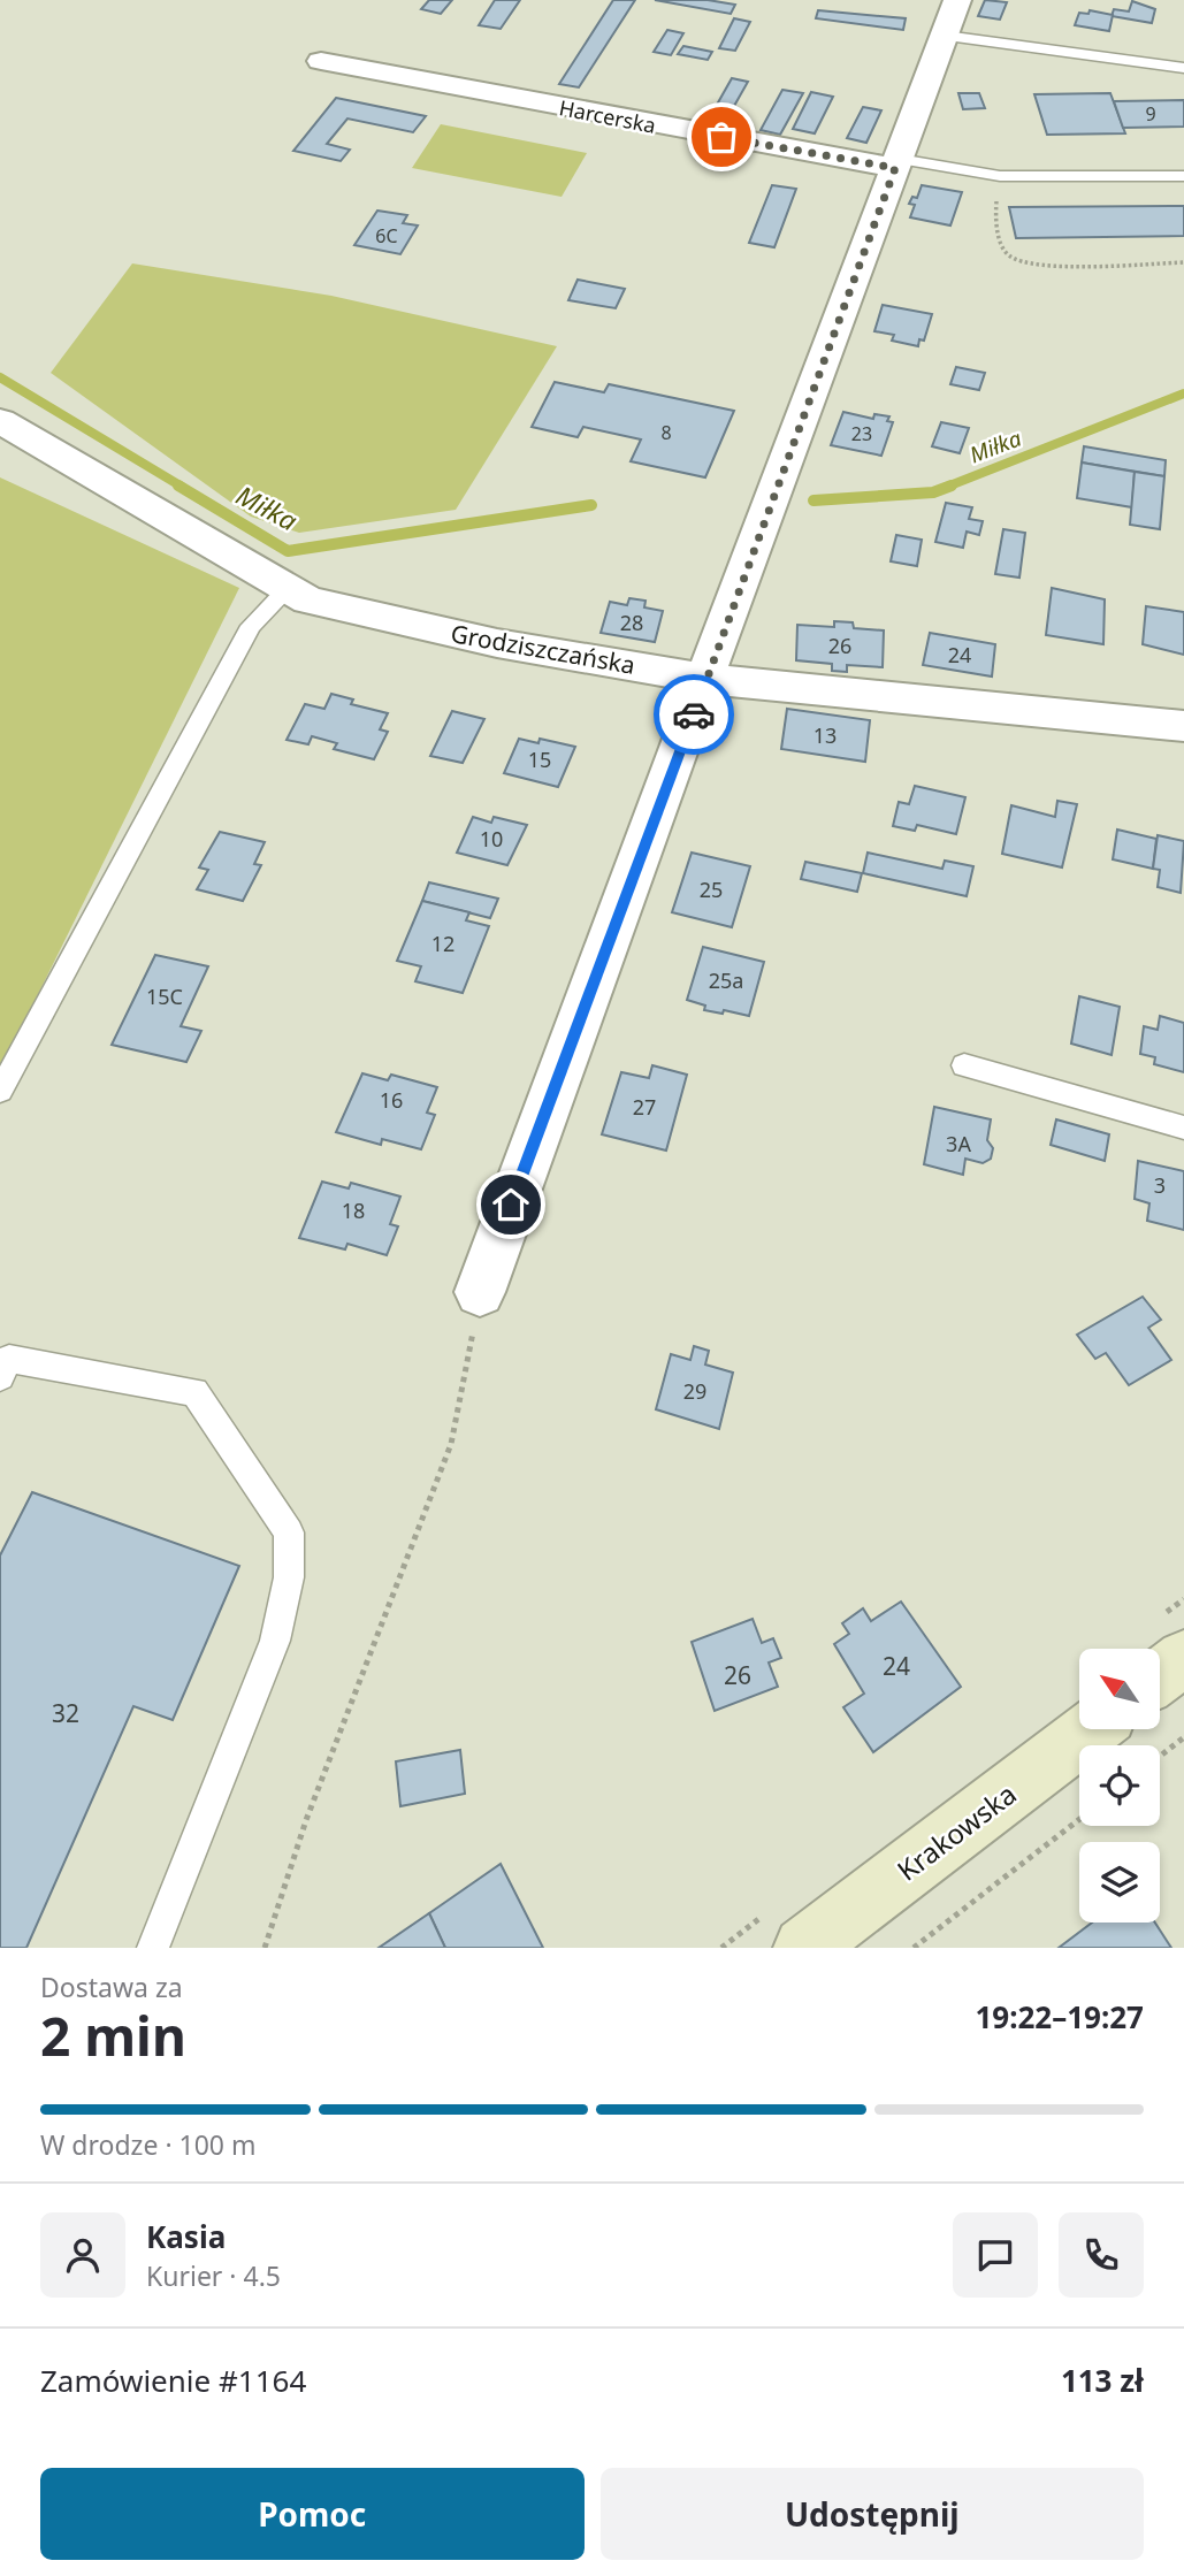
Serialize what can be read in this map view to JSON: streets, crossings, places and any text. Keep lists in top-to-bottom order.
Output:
{
  "streets": {
    "main road": ["Krakowska"],
    "street": ["Harcerska", "Grodziszczańska"]
  },
  "water": ["Miłka"],
  "house_numbers": [
    "9",
    "6C",
    "8",
    "23",
    "28",
    "26",
    "24",
    "13",
    "15",
    "10",
    "25",
    "12",
    "25a",
    "15C",
    "16",
    "27",
    "3A",
    "3",
    "18",
    "29",
    "24",
    "26",
    "32"
  ],
  "north": "top left",
  "page": {
    "heading": ["2 min", "Dostawa za", "19:22–19:27"],
    "panel": [
      "Kasia",
      "Kurier · 4.5",
      "Zamówienie #1164",
      "113 zł"
    ],
    "bar": "W drodze · 100 m",
    "buttons": ["Pomoc", "Udostępnij"]
  }
}
